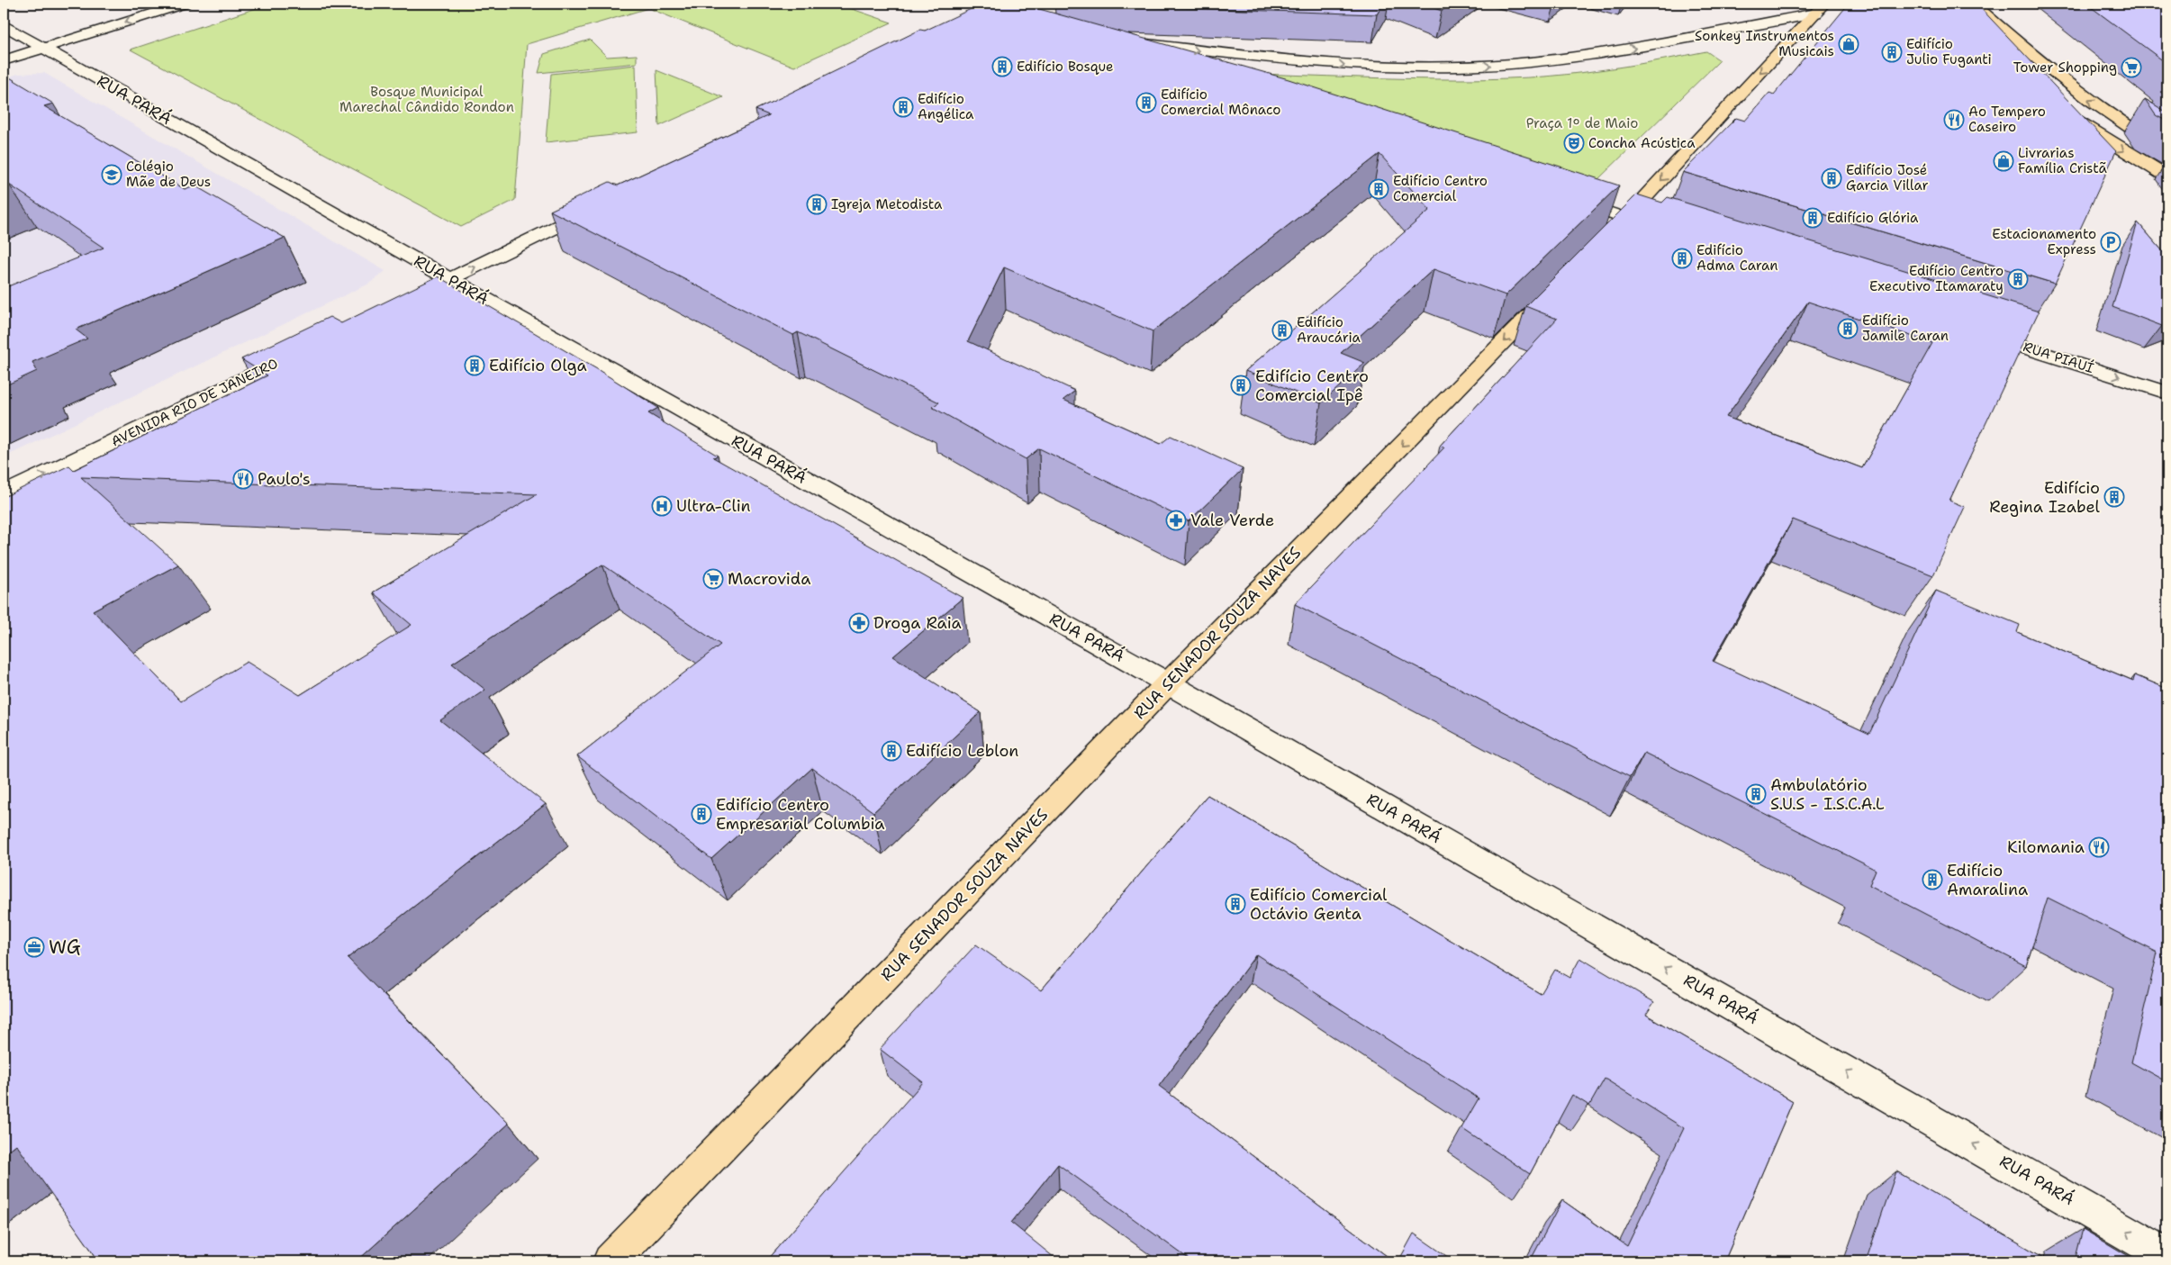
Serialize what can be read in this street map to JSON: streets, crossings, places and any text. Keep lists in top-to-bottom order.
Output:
{
  "streets": {
    "main road": ["RUA SENADOR SOUZA NAVES"],
    "street": ["RUA PARÁ", "RUA PIAUÍ", "AVENIDA RIO DE JANEIRO"]
  },
  "crossings": [
    ["RUA PARÁ", "RUA SENADOR SOUZA NAVES"]
  ],
  "one_way": [
    "RUA PARÁ",
    "RUA PIAUÍ",
    "AVENIDA RIO DE JANEIRO",
    "RUA SENADOR SOUZA NAVES"
  ],
  "parks": ["Bosque Municipal Marechal Cândido Rondon", "Praça 1º de Maio"],
  "places": {
    "shop": ["Sonkey Instrumentos Musicais", "Livrarias Família Cristã"],
    "building": [
      "Edifício Julio Fuganti",
      "Edifício Bosque",
      "Edifício Comercial Mônaco",
      "Edifício Angélica",
      "Edifício José Garcia Villar",
      "Edifício Centro Comercial",
      "Igreja Metodista",
      "Edifício Glória",
      "Edifício Adma Caran",
      "Edifício Centro Executivo Itamaraty",
      "Edifício Jamile Caran",
      "Edifício Araucária",
      "Edifício Olga",
      "Edifício Centro Comercial Ipê",
      "Edifício Regina Izabel",
      "Edifício Leblon",
      "Ambulatório S.U.S - I.S.C.A.L",
      "Edifício Centro Empresarial Columbia",
      "Edifício Amaralina",
      "Edifício Comercial Octávio Genta"
    ],
    "supermarket": ["Tower Shopping", "Macrovida"],
    "restaurant": ["Ao Tempero Caseiro", "Paulo's", "Kilomania"],
    "theatre": ["Concha Acústica"],
    "school or university": ["Colégio Mãe de Deus"],
    "parking": ["Estacionamento Express"],
    "hospital": ["Ultra-Clin"],
    "pharmacy": ["Vale Verde", "Droga Raia"],
    "office": ["WG"]
  }
}
